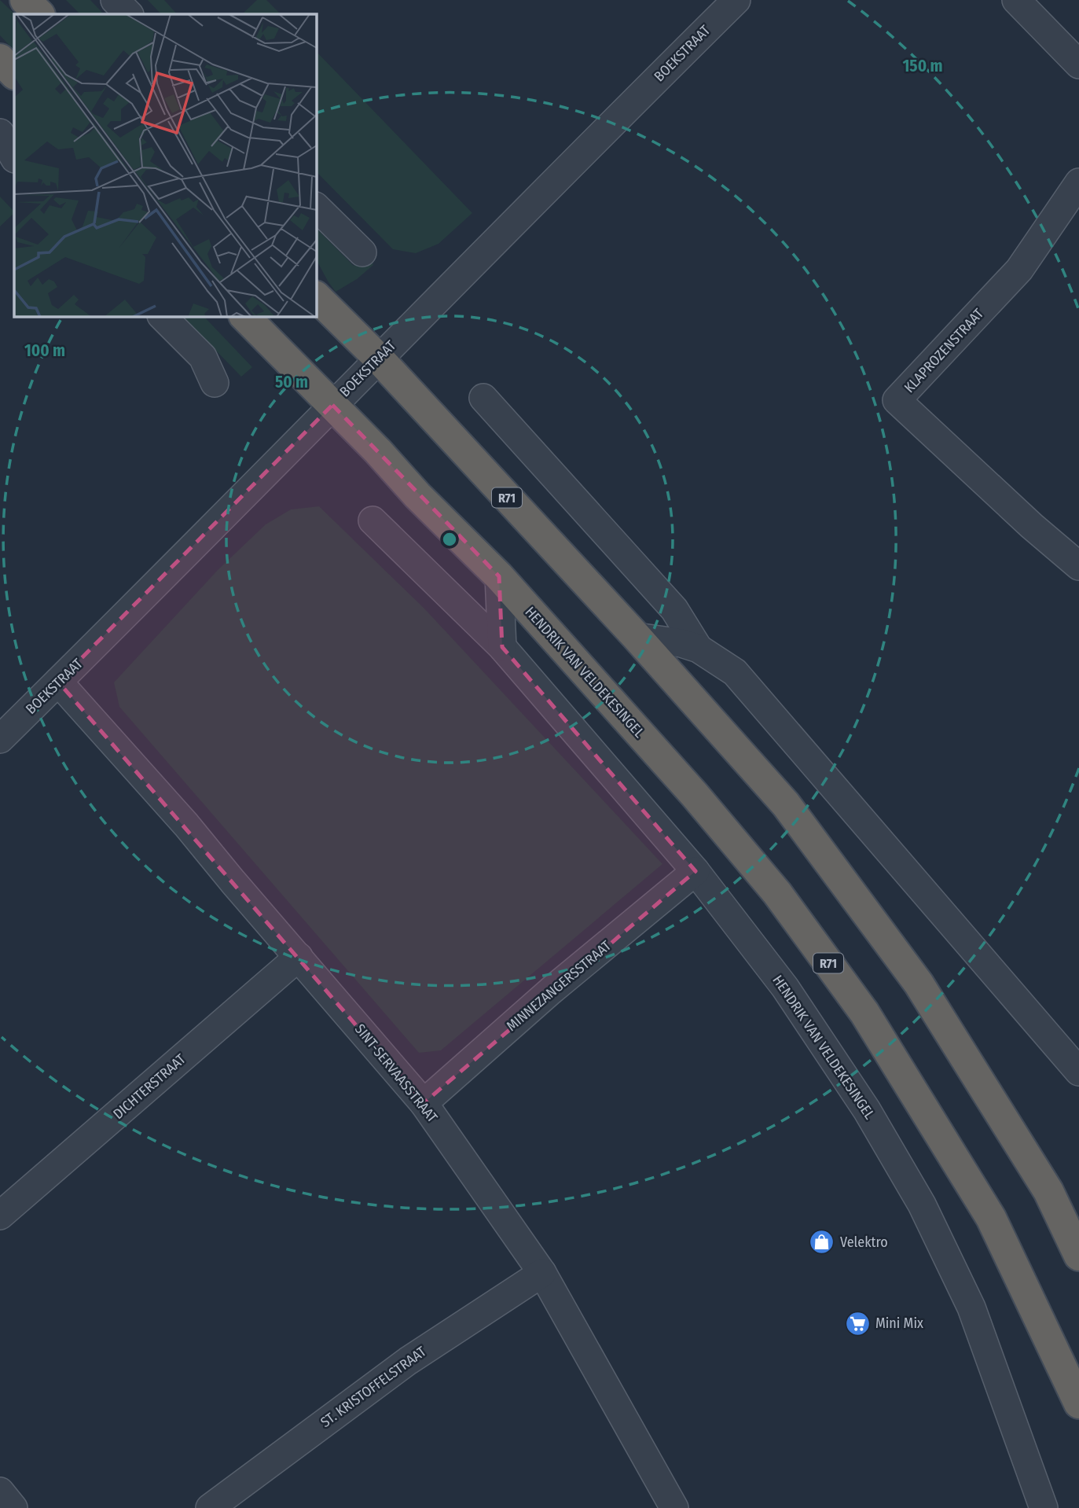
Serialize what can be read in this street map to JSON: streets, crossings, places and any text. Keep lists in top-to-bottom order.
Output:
{
  "streets": {
    "highway": ["R71", "HENDRIK VAN VELDEKESINGEL"],
    "street": [
      "BOEKSTRAAT",
      "KLAPROZENSTRAAT",
      "MINNEZANGERSSTRAAT",
      "SINT-SERVAASSTRAAT",
      "DICHTERSTRAAT",
      "ST. KRISTOFFELSTRAAT"
    ]
  },
  "crossings": [
    ["BOEKSTRAAT", "R71"],
    ["BOEKSTRAAT", "HENDRIK VAN VELDEKESINGEL"],
    ["BOEKSTRAAT", "SINT-SERVAASSTRAAT"],
    ["HENDRIK VAN VELDEKESINGEL", "MINNEZANGERSSTRAAT"],
    ["MINNEZANGERSSTRAAT", "SINT-SERVAASSTRAAT"],
    ["SINT-SERVAASSTRAAT", "DICHTERSTRAAT"],
    ["SINT-SERVAASSTRAAT", "ST. KRISTOFFELSTRAAT"]
  ],
  "places": {
    "shop": ["Velektro"],
    "supermarket": ["Mini Mix"]
  },
  "rings": ["150 m", "100 m", "50 m"]
}
